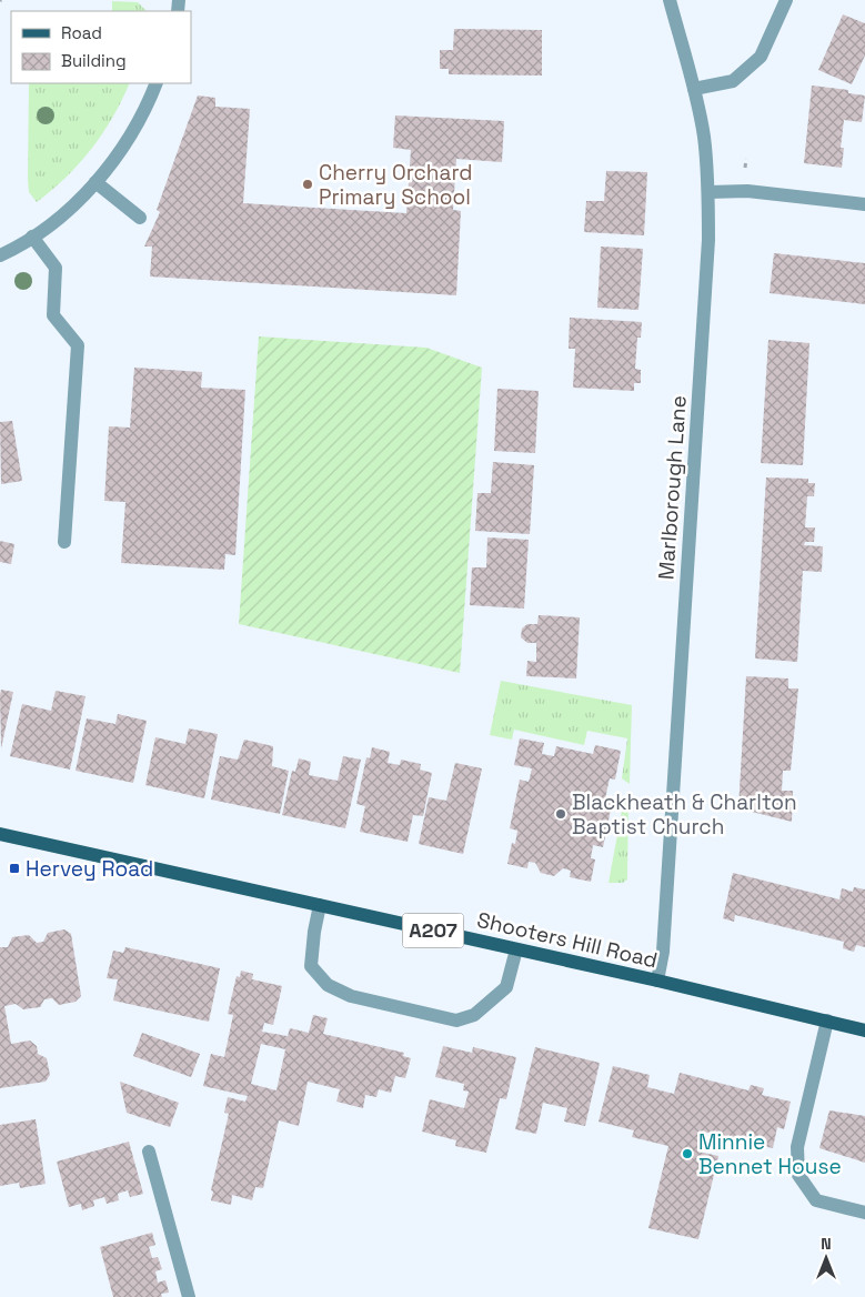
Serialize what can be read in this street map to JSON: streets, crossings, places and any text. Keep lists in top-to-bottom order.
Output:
{
  "streets": {
    "main road": ["A207", "Shooters Hill Road"],
    "street": ["Marlborough Lane"]
  },
  "crossings": [
    ["Marlborough Lane", "Shooters Hill Road"]
  ],
  "places": {
    "other": ["Cherry Orchard Primary School", "Blackheath & Charlton Baptist Church", "Minnie Bennet House"],
    "transit": ["Hervey Road"]
  },
  "legend": ["Road", "Building"],
  "north": "top"
}
